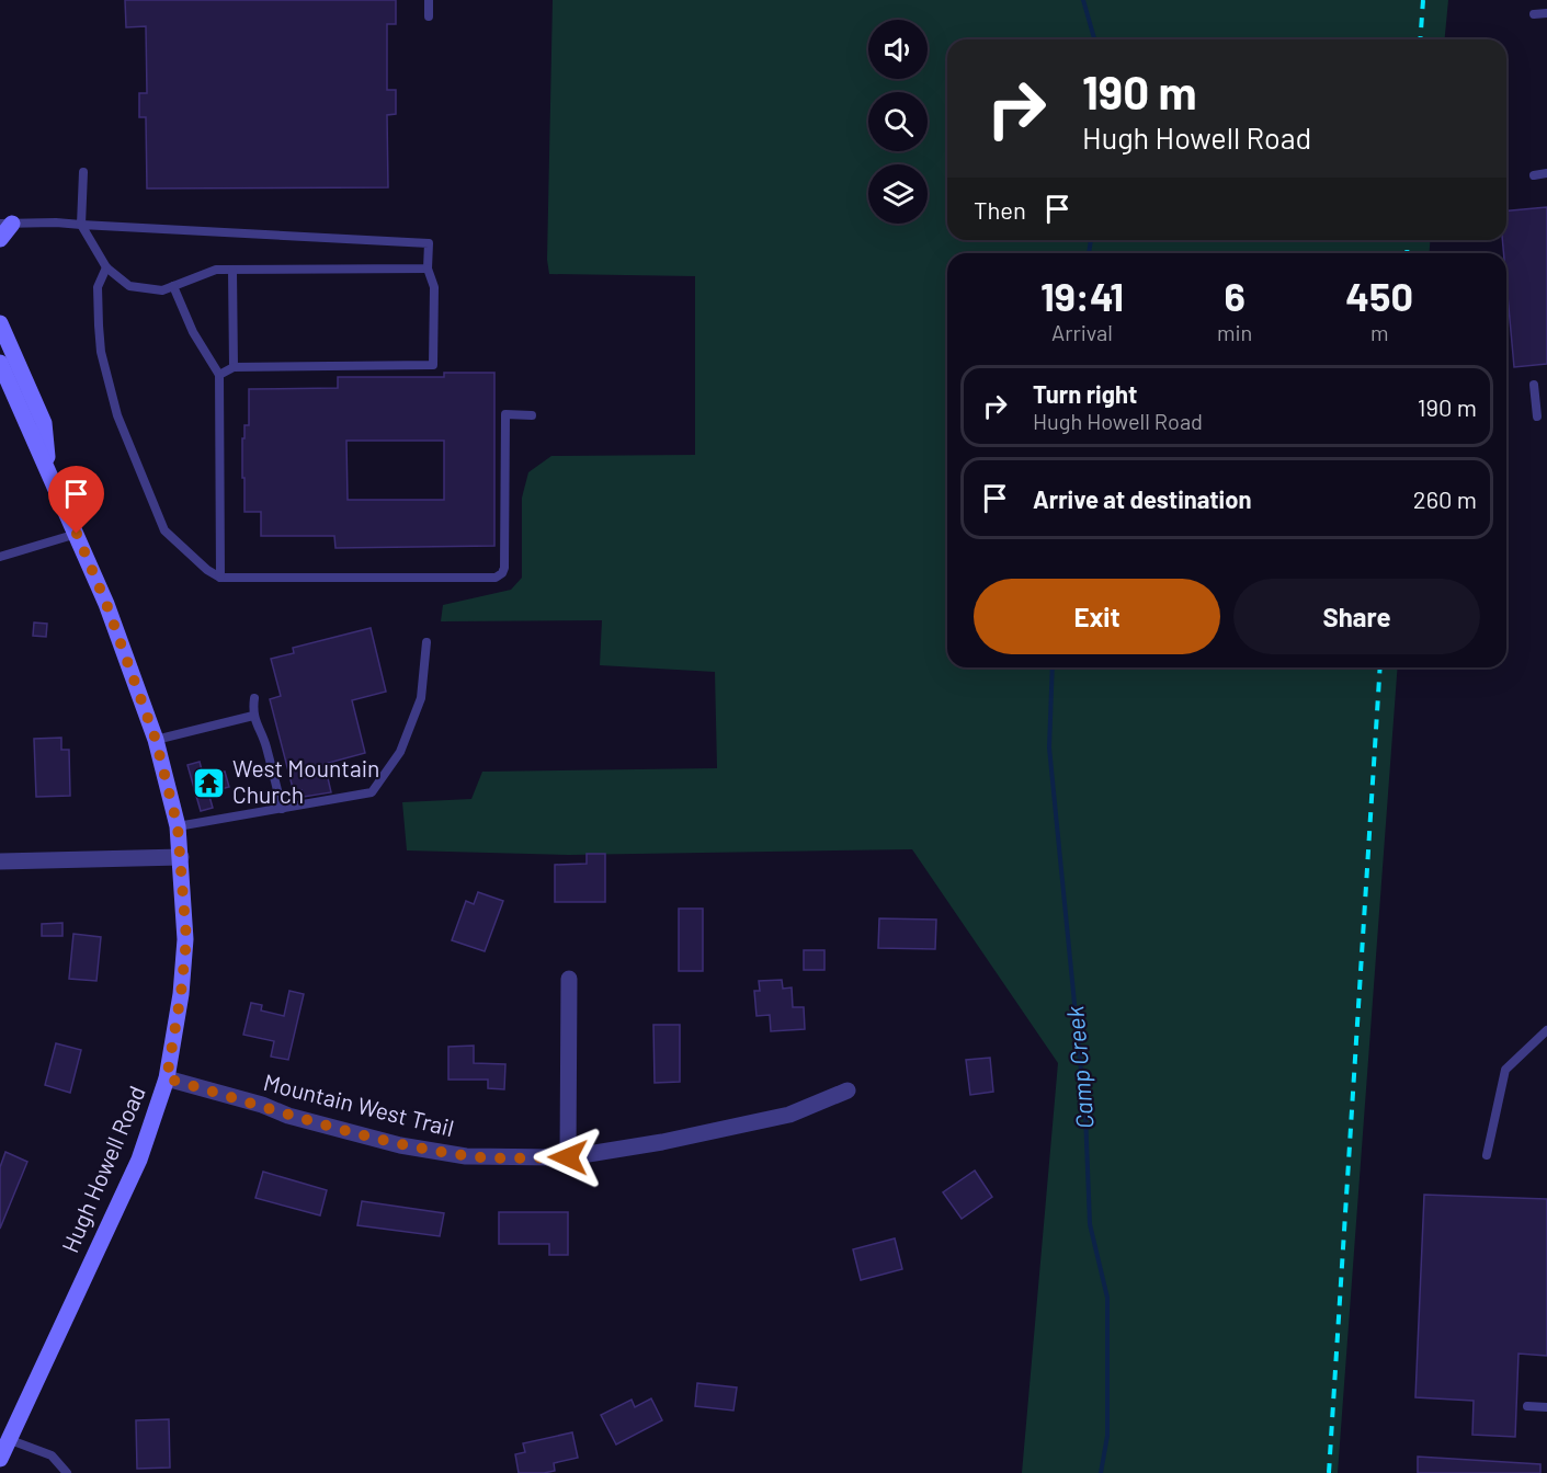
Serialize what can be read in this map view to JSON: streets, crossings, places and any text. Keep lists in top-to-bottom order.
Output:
{
  "streets": {
    "main road": ["Hugh Howell Road"],
    "street": ["Mountain West Trail"]
  },
  "crossings": [
    ["Mountain West Trail", "Hugh Howell Road"]
  ],
  "water": ["Camp Creek"],
  "places": {
    "temple": ["West Mountain Church"]
  },
  "page": {
    "turn": ["190 m", "Hugh Howell Road"],
    "then": "Then",
    "eta": [
      "19:41",
      "Arrival",
      "6",
      "min",
      "450",
      "m"
    ],
    "list": [
      {
        "name": "Turn right",
        "note": "Hugh Howell Road",
        "value": "190 m"
      },
      {
        "name": "Arrive at destination",
        "value": "260 m"
      }
    ],
    "buttons": ["Exit", "Share"]
  }
}
